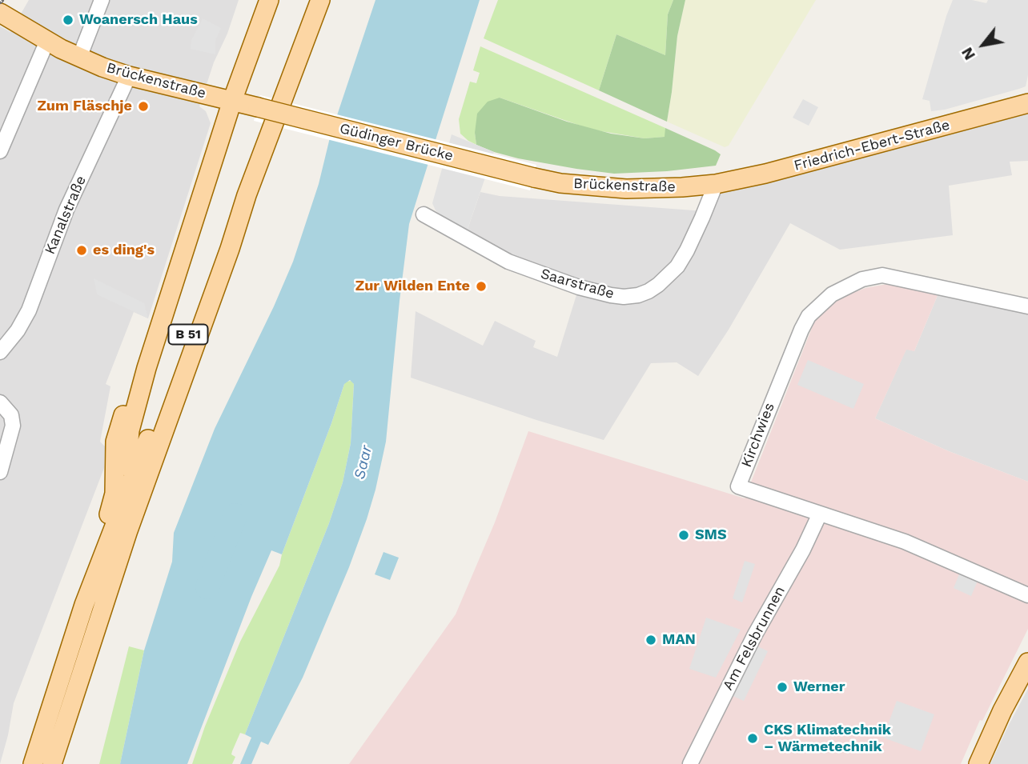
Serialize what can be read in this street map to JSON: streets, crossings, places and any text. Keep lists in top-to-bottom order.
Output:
{
  "streets": {
    "main road": [
      "Brückenstraße",
      "Güdinger Brücke",
      "Friedrich-Ebert-Straße",
      "B 51"
    ],
    "street": [
      "Kanalstraße",
      "Saarstraße",
      "Kirchwies",
      "Am Felsbrunnen"
    ]
  },
  "crossings": [
    ["Brückenstraße", "Güdinger Brücke"],
    ["Brückenstraße", "Friedrich-Ebert-Straße"],
    ["Brückenstraße", "Kanalstraße"],
    ["Brückenstraße", "Saarstraße"],
    ["Friedrich-Ebert-Straße", "Saarstraße"],
    ["Kirchwies", "Am Felsbrunnen"]
  ],
  "water": ["Saar"],
  "places": [
    "Woanersch Haus",
    "Zum Fläschje",
    "es ding's",
    "Zur Wilden Ente",
    "SMS",
    "MAN",
    "Werner",
    "CKS Klimatechnik – Wärmetechnik"
  ],
  "north": "bottom left"
}
